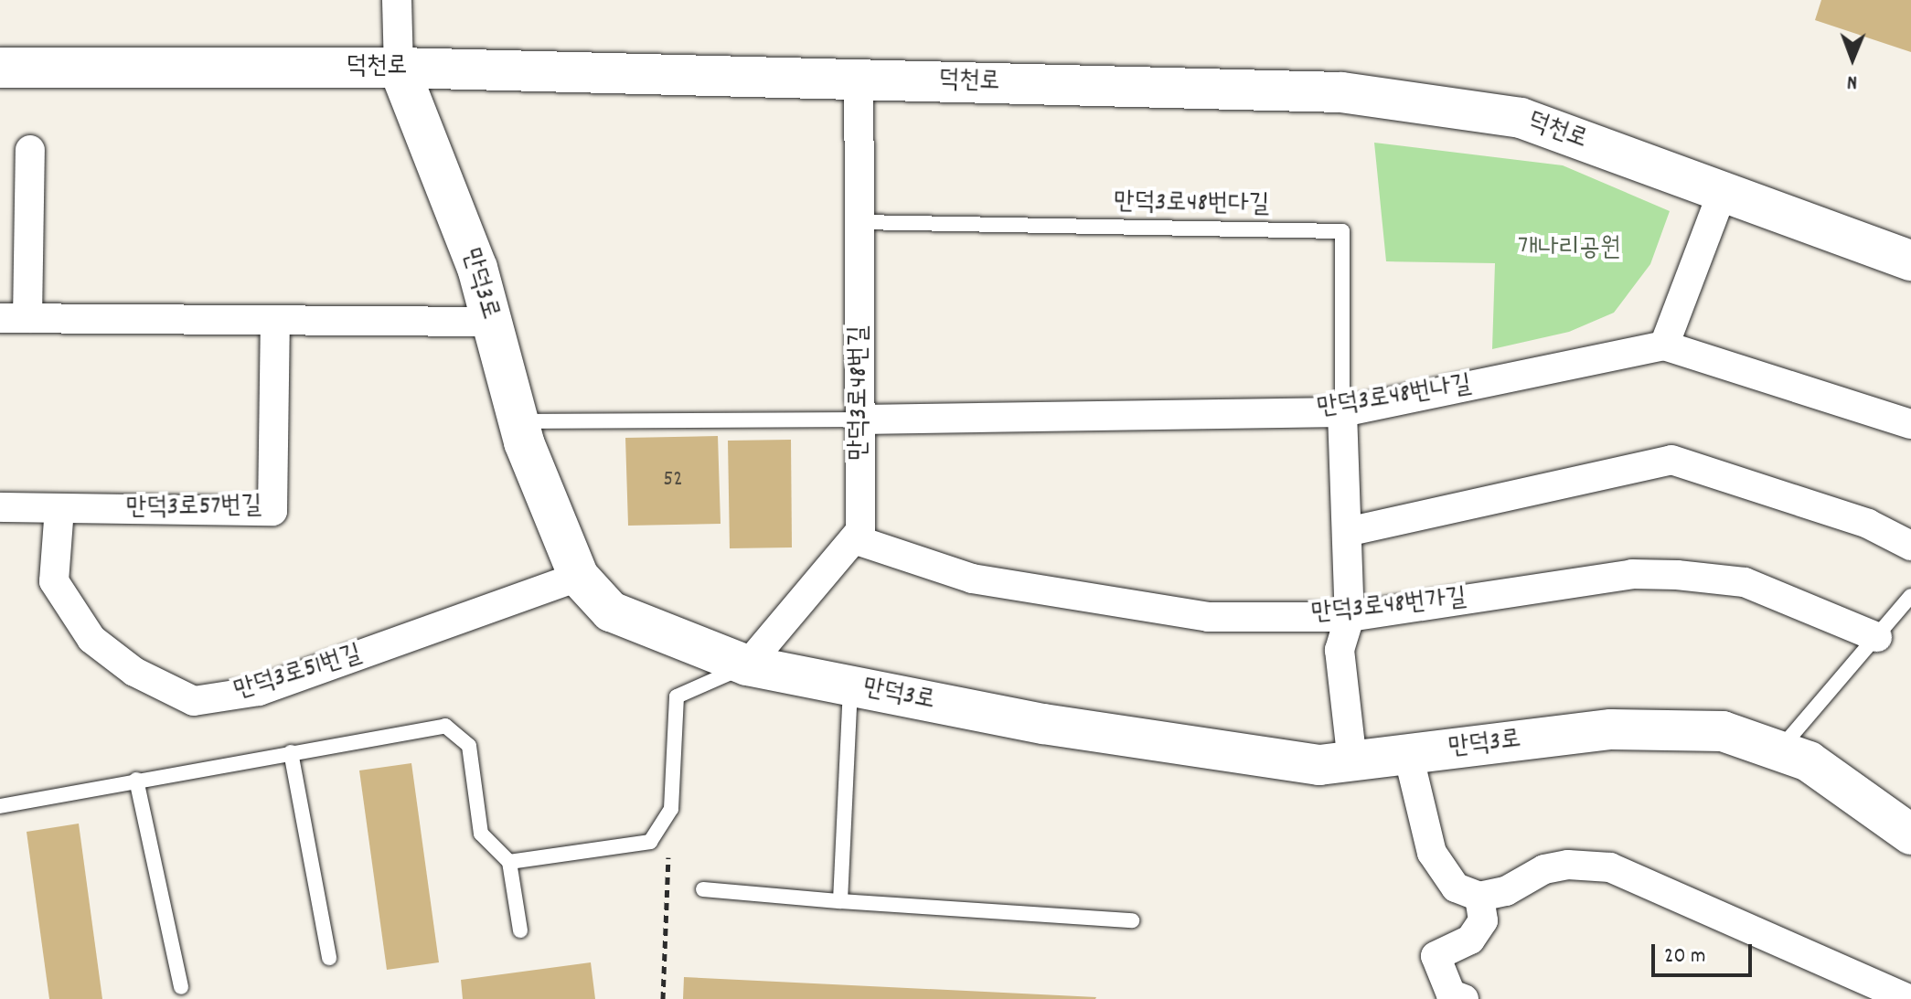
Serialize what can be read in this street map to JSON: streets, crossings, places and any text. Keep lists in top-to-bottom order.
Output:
{
  "streets": {
    "main road": ["덕천로", "만덕3로"],
    "street": [
      "만덕3로48번길",
      "만덕3로48번나길",
      "만덕3로57번길",
      "만덕3로48번가길",
      "만덕3로51번길"
    ],
    "lane": ["만덕3로48번다길"]
  },
  "crossings": [
    ["덕천로", "만덕3로"],
    ["덕천로", "만덕3로48번길"],
    ["만덕3로48번다길", "만덕3로48번길"],
    ["만덕3로48번다길", "만덕3로48번나길"],
    ["만덕3로", "만덕3로48번길"],
    ["만덕3로", "만덕3로51번길"],
    ["만덕3로48번길", "만덕3로48번나길"],
    ["만덕3로48번길", "만덕3로48번가길"],
    ["만덕3로57번길", "만덕3로51번길"]
  ],
  "parks": ["개나리공원"],
  "house_numbers": ["52"],
  "scale_bar": "20 m",
  "north": "bottom"
}
